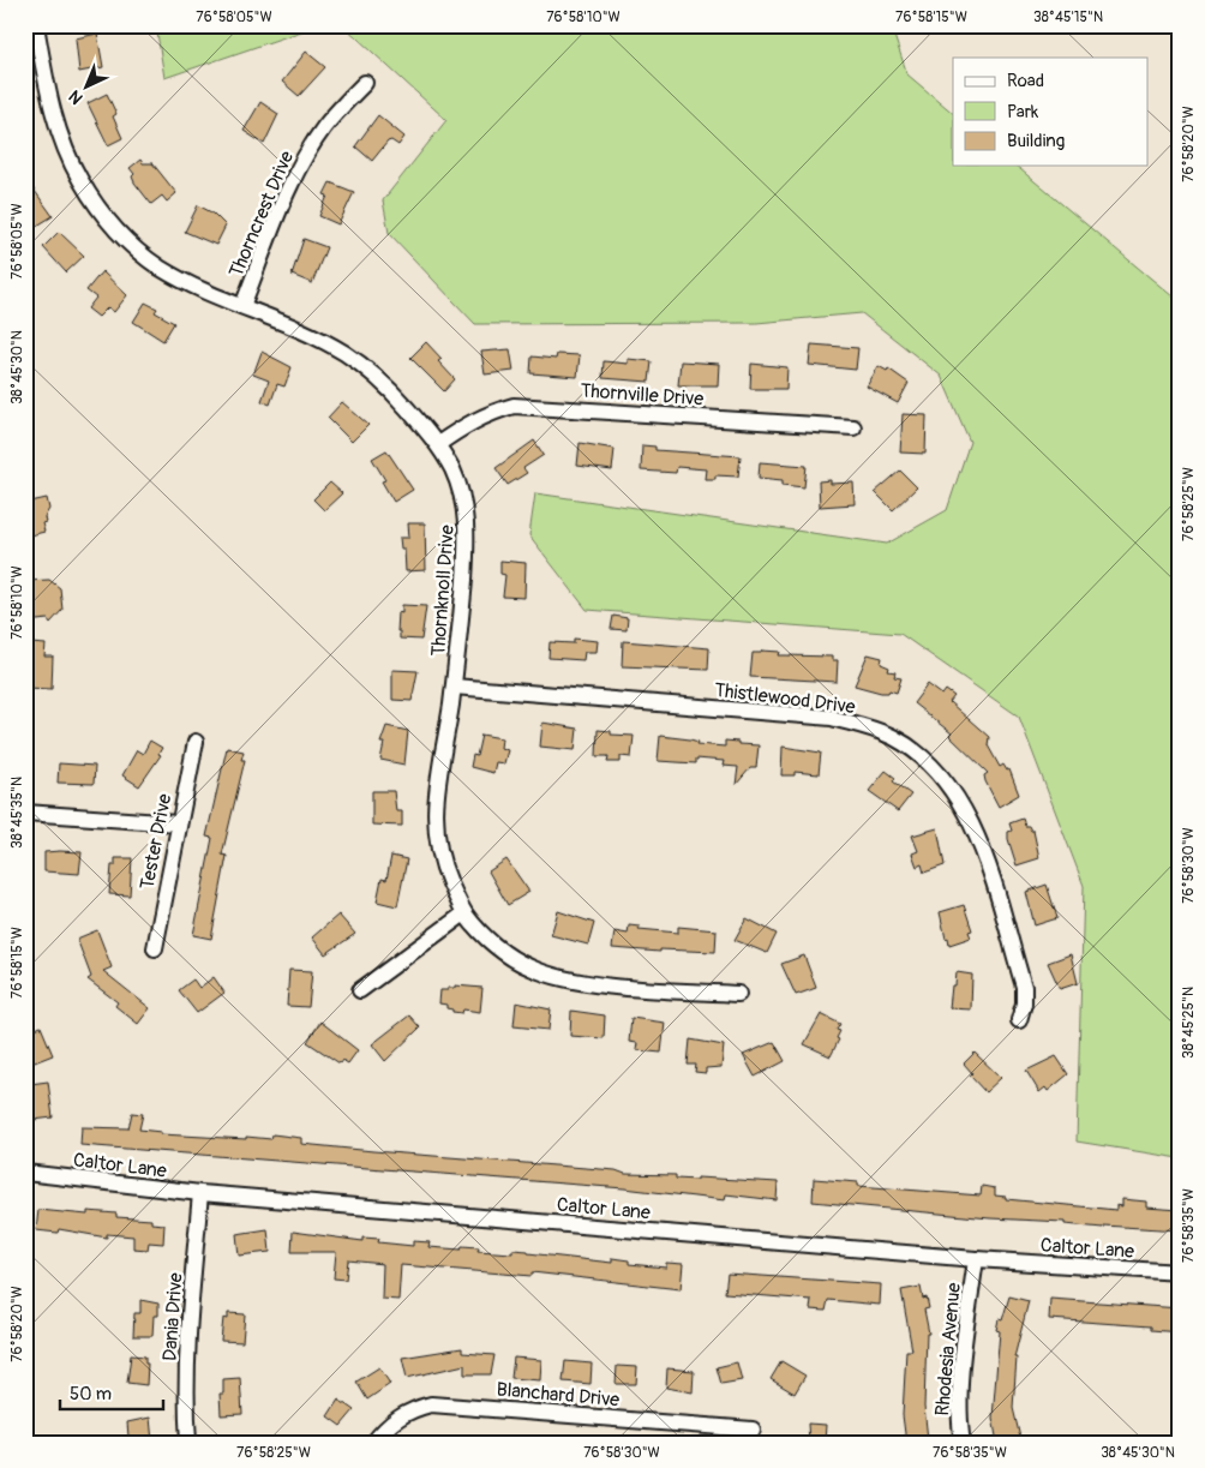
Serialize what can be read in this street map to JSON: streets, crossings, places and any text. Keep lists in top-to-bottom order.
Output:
{
  "streets": {
    "street": [
      "Thorncrest Drive",
      "Thornville Drive",
      "Thornknoll Drive",
      "Thistlewood Drive",
      "Tester Drive",
      "Caltor Lane",
      "Dania Drive",
      "Rhodesia Avenue",
      "Blanchard Drive"
    ]
  },
  "crossings": [
    ["Thorncrest Drive", "Thornknoll Drive"],
    ["Thornville Drive", "Thornknoll Drive"],
    ["Thornknoll Drive", "Thistlewood Drive"],
    ["Caltor Lane", "Dania Drive"],
    ["Caltor Lane", "Rhodesia Avenue"]
  ],
  "legend": ["Road", "Park", "Building"],
  "scale_bar": "50 m",
  "north": "bottom left",
  "coordinates": [
    "76°58'05\"W",
    "76°58'10\"W",
    "76°58'15\"W",
    "38°45'15\"N",
    "76°58'20\"W",
    "38°45'30\"N",
    "76°58'25\"W",
    "38°45'35\"N",
    "76°58'30\"W",
    "38°45'25\"N",
    "76°58'35\"W"
  ]
}
